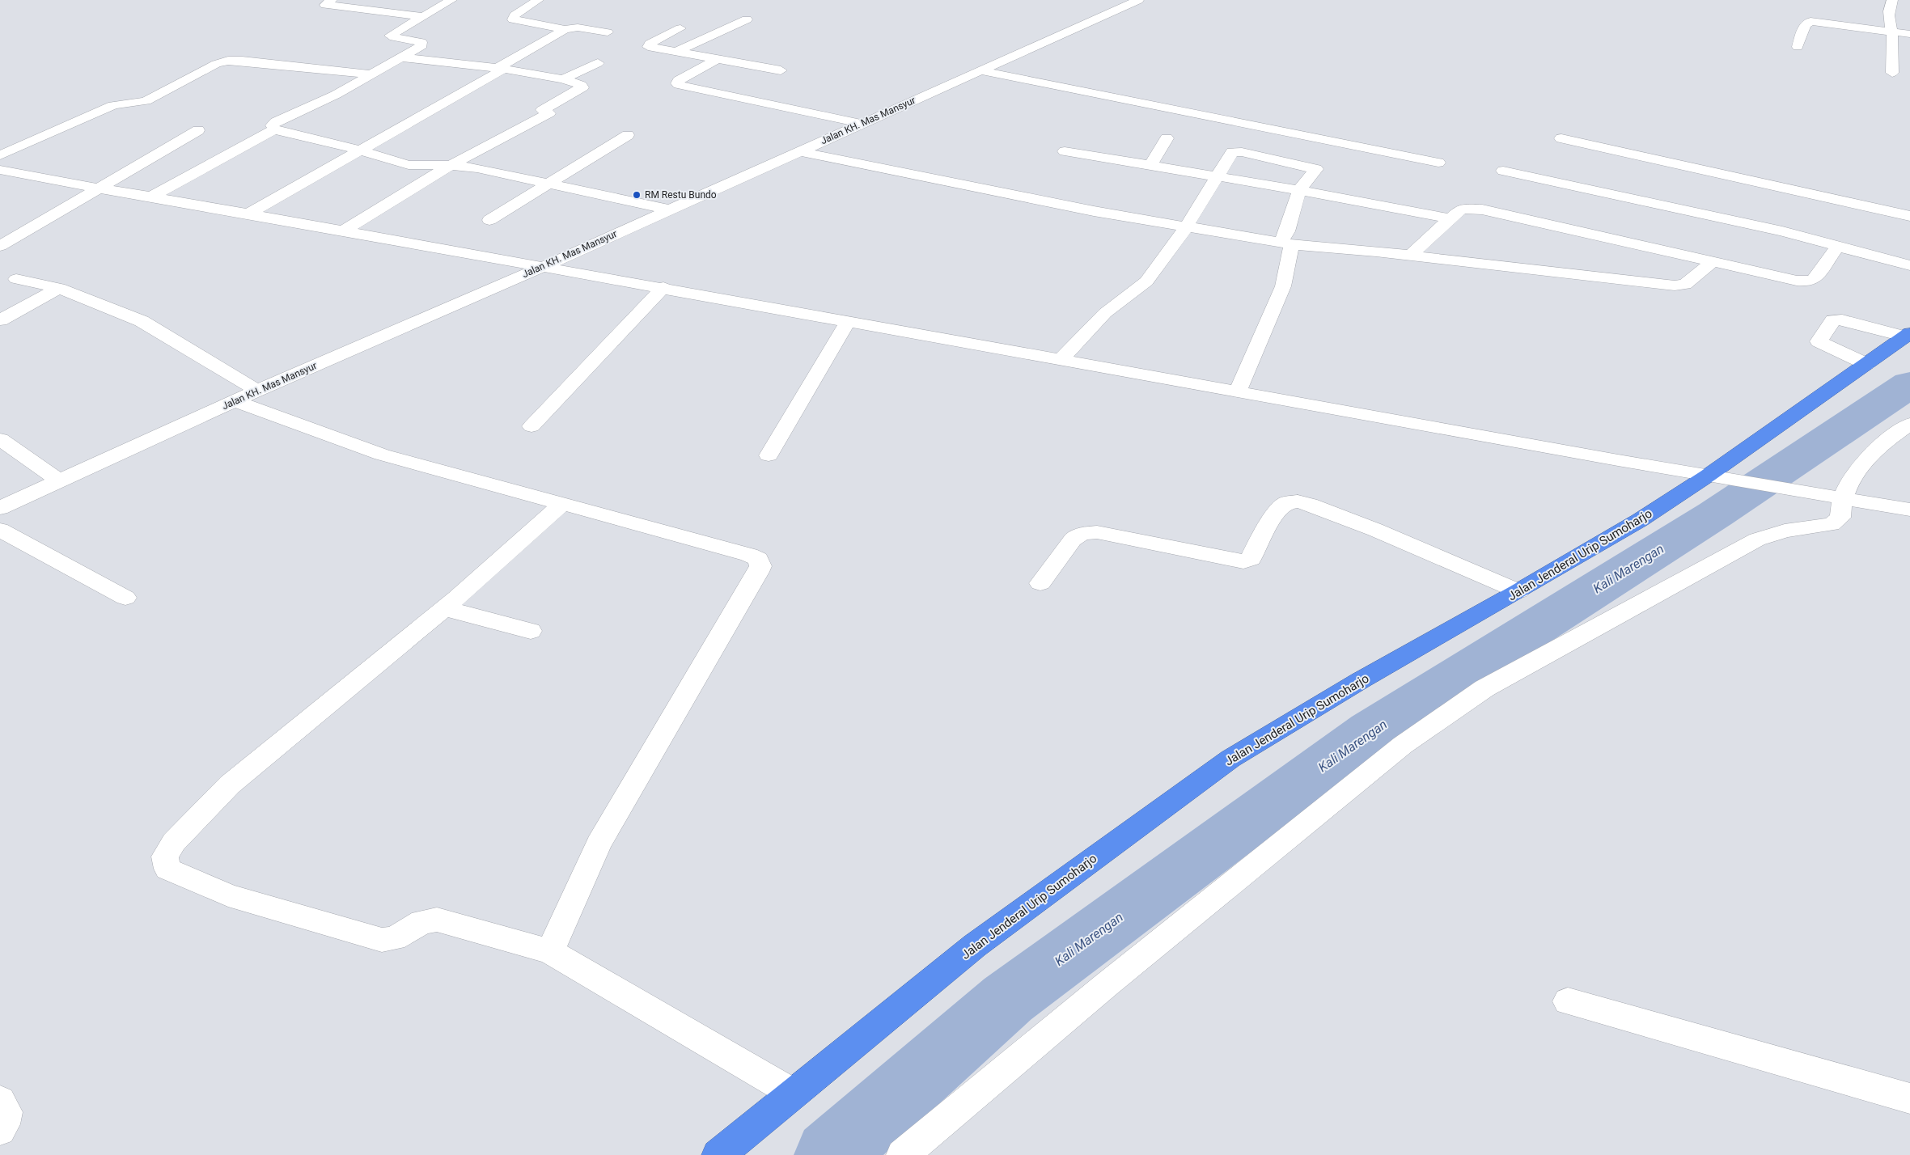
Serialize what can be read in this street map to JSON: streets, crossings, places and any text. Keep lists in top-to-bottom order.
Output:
{
  "streets": {
    "highway": ["Jalan Jenderal Urip Sumoharjo"],
    "street": ["Jalan KH. Mas Mansyur"]
  },
  "water": ["Kali Marengan"],
  "places": ["RM Restu Bundo"]
}
